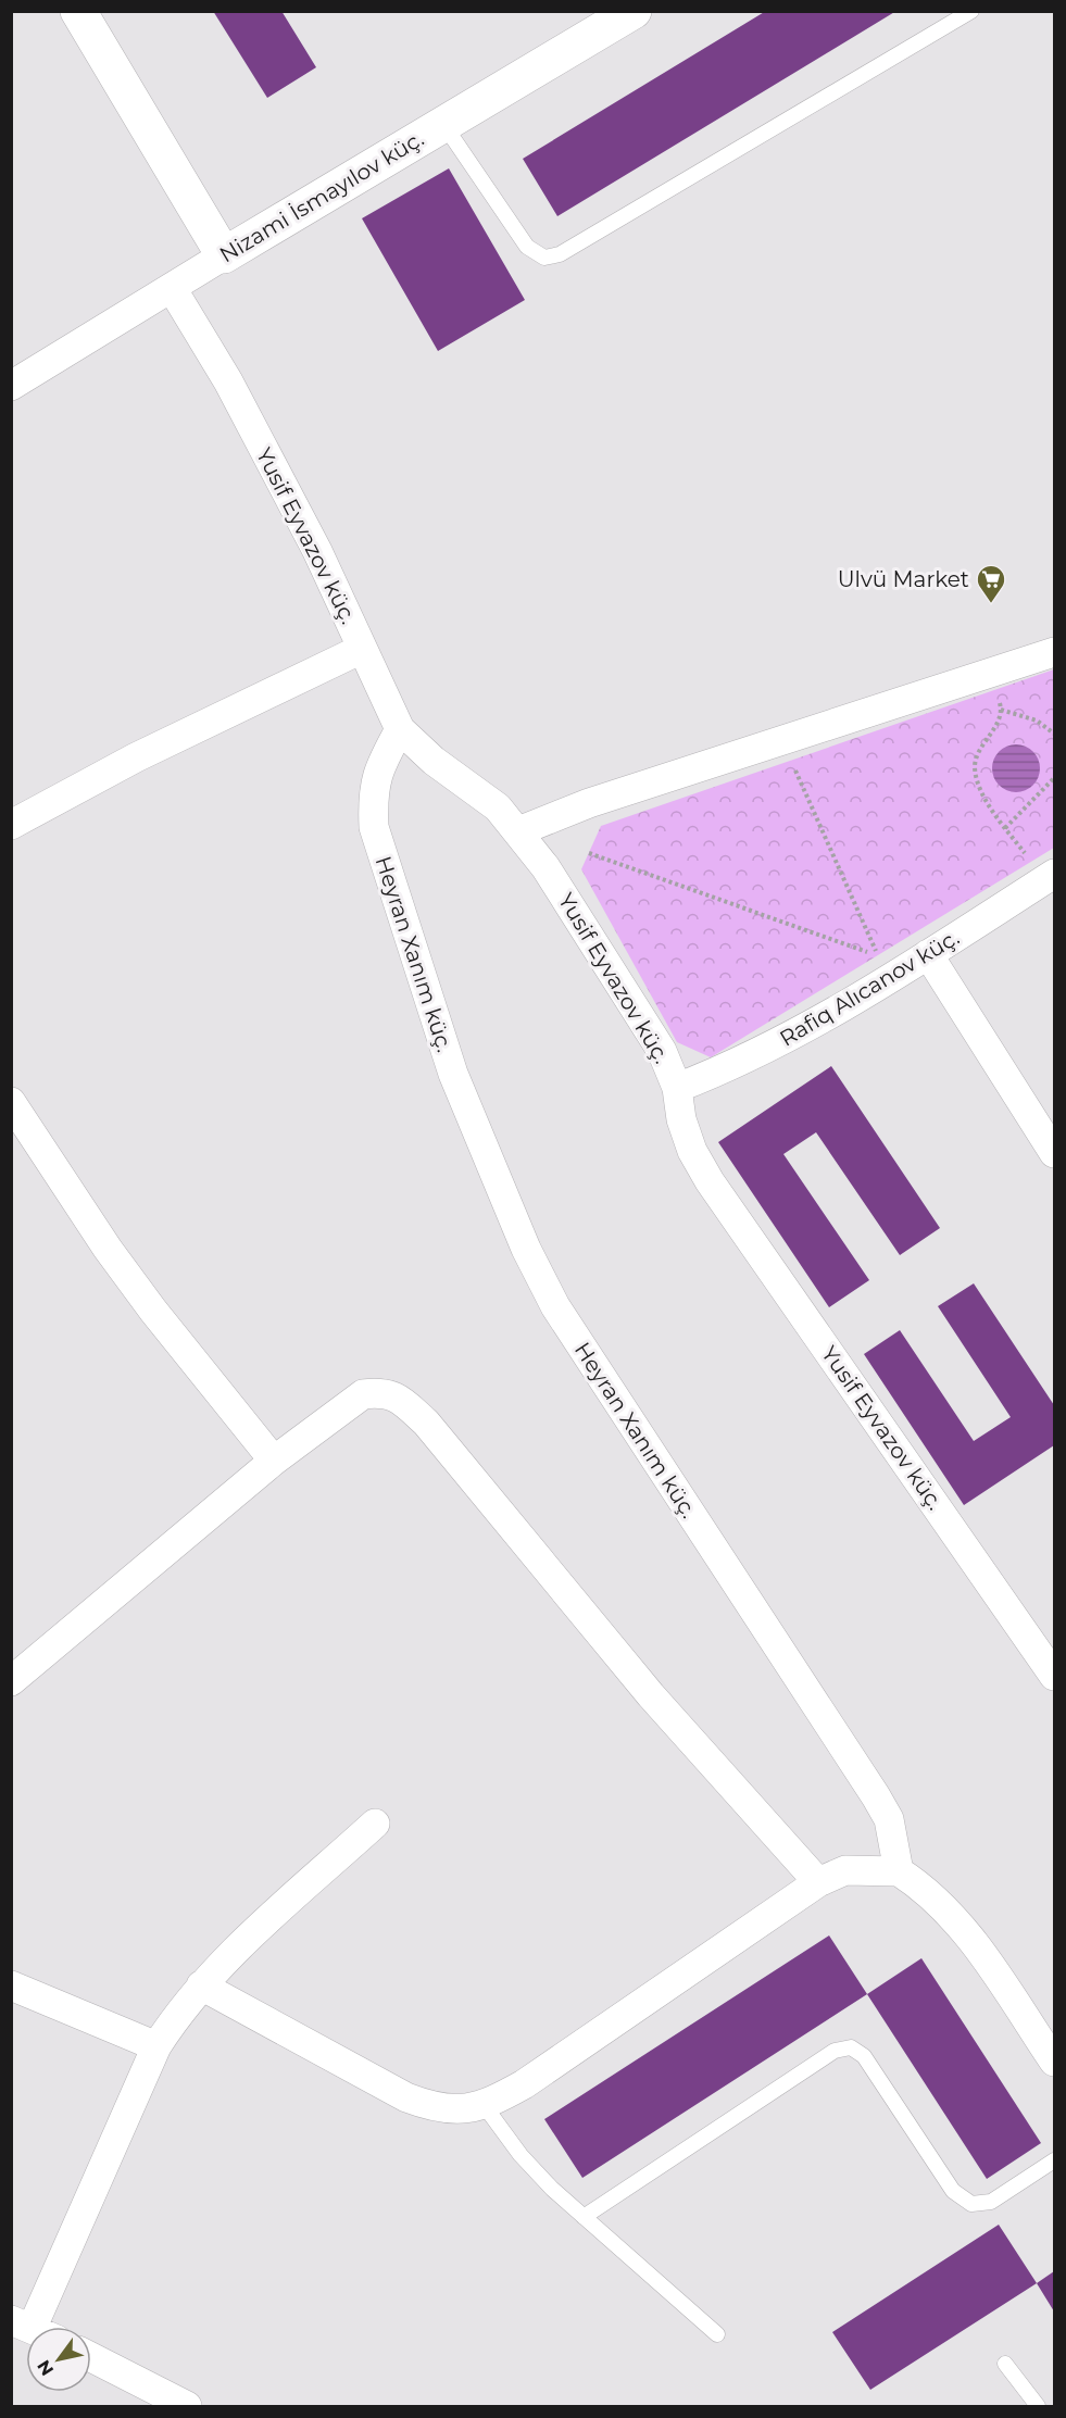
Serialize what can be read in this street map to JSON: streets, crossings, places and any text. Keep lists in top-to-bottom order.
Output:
{
  "streets": {
    "street": [
      "Nizami İsmayılov küç.",
      "Yusif Eyvazov küç.",
      "Heyran Xanım küç.",
      "Rafiq Alıcanov küç."
    ]
  },
  "crossings": [
    ["Nizami İsmayılov küç.", "Yusif Eyvazov küç."],
    ["Yusif Eyvazov küç.", "Heyran Xanım küç."],
    ["Yusif Eyvazov küç.", "Rafiq Alıcanov küç."]
  ],
  "places": {
    "supermarket": ["Ulvü Market"]
  },
  "north": "bottom left"
}
